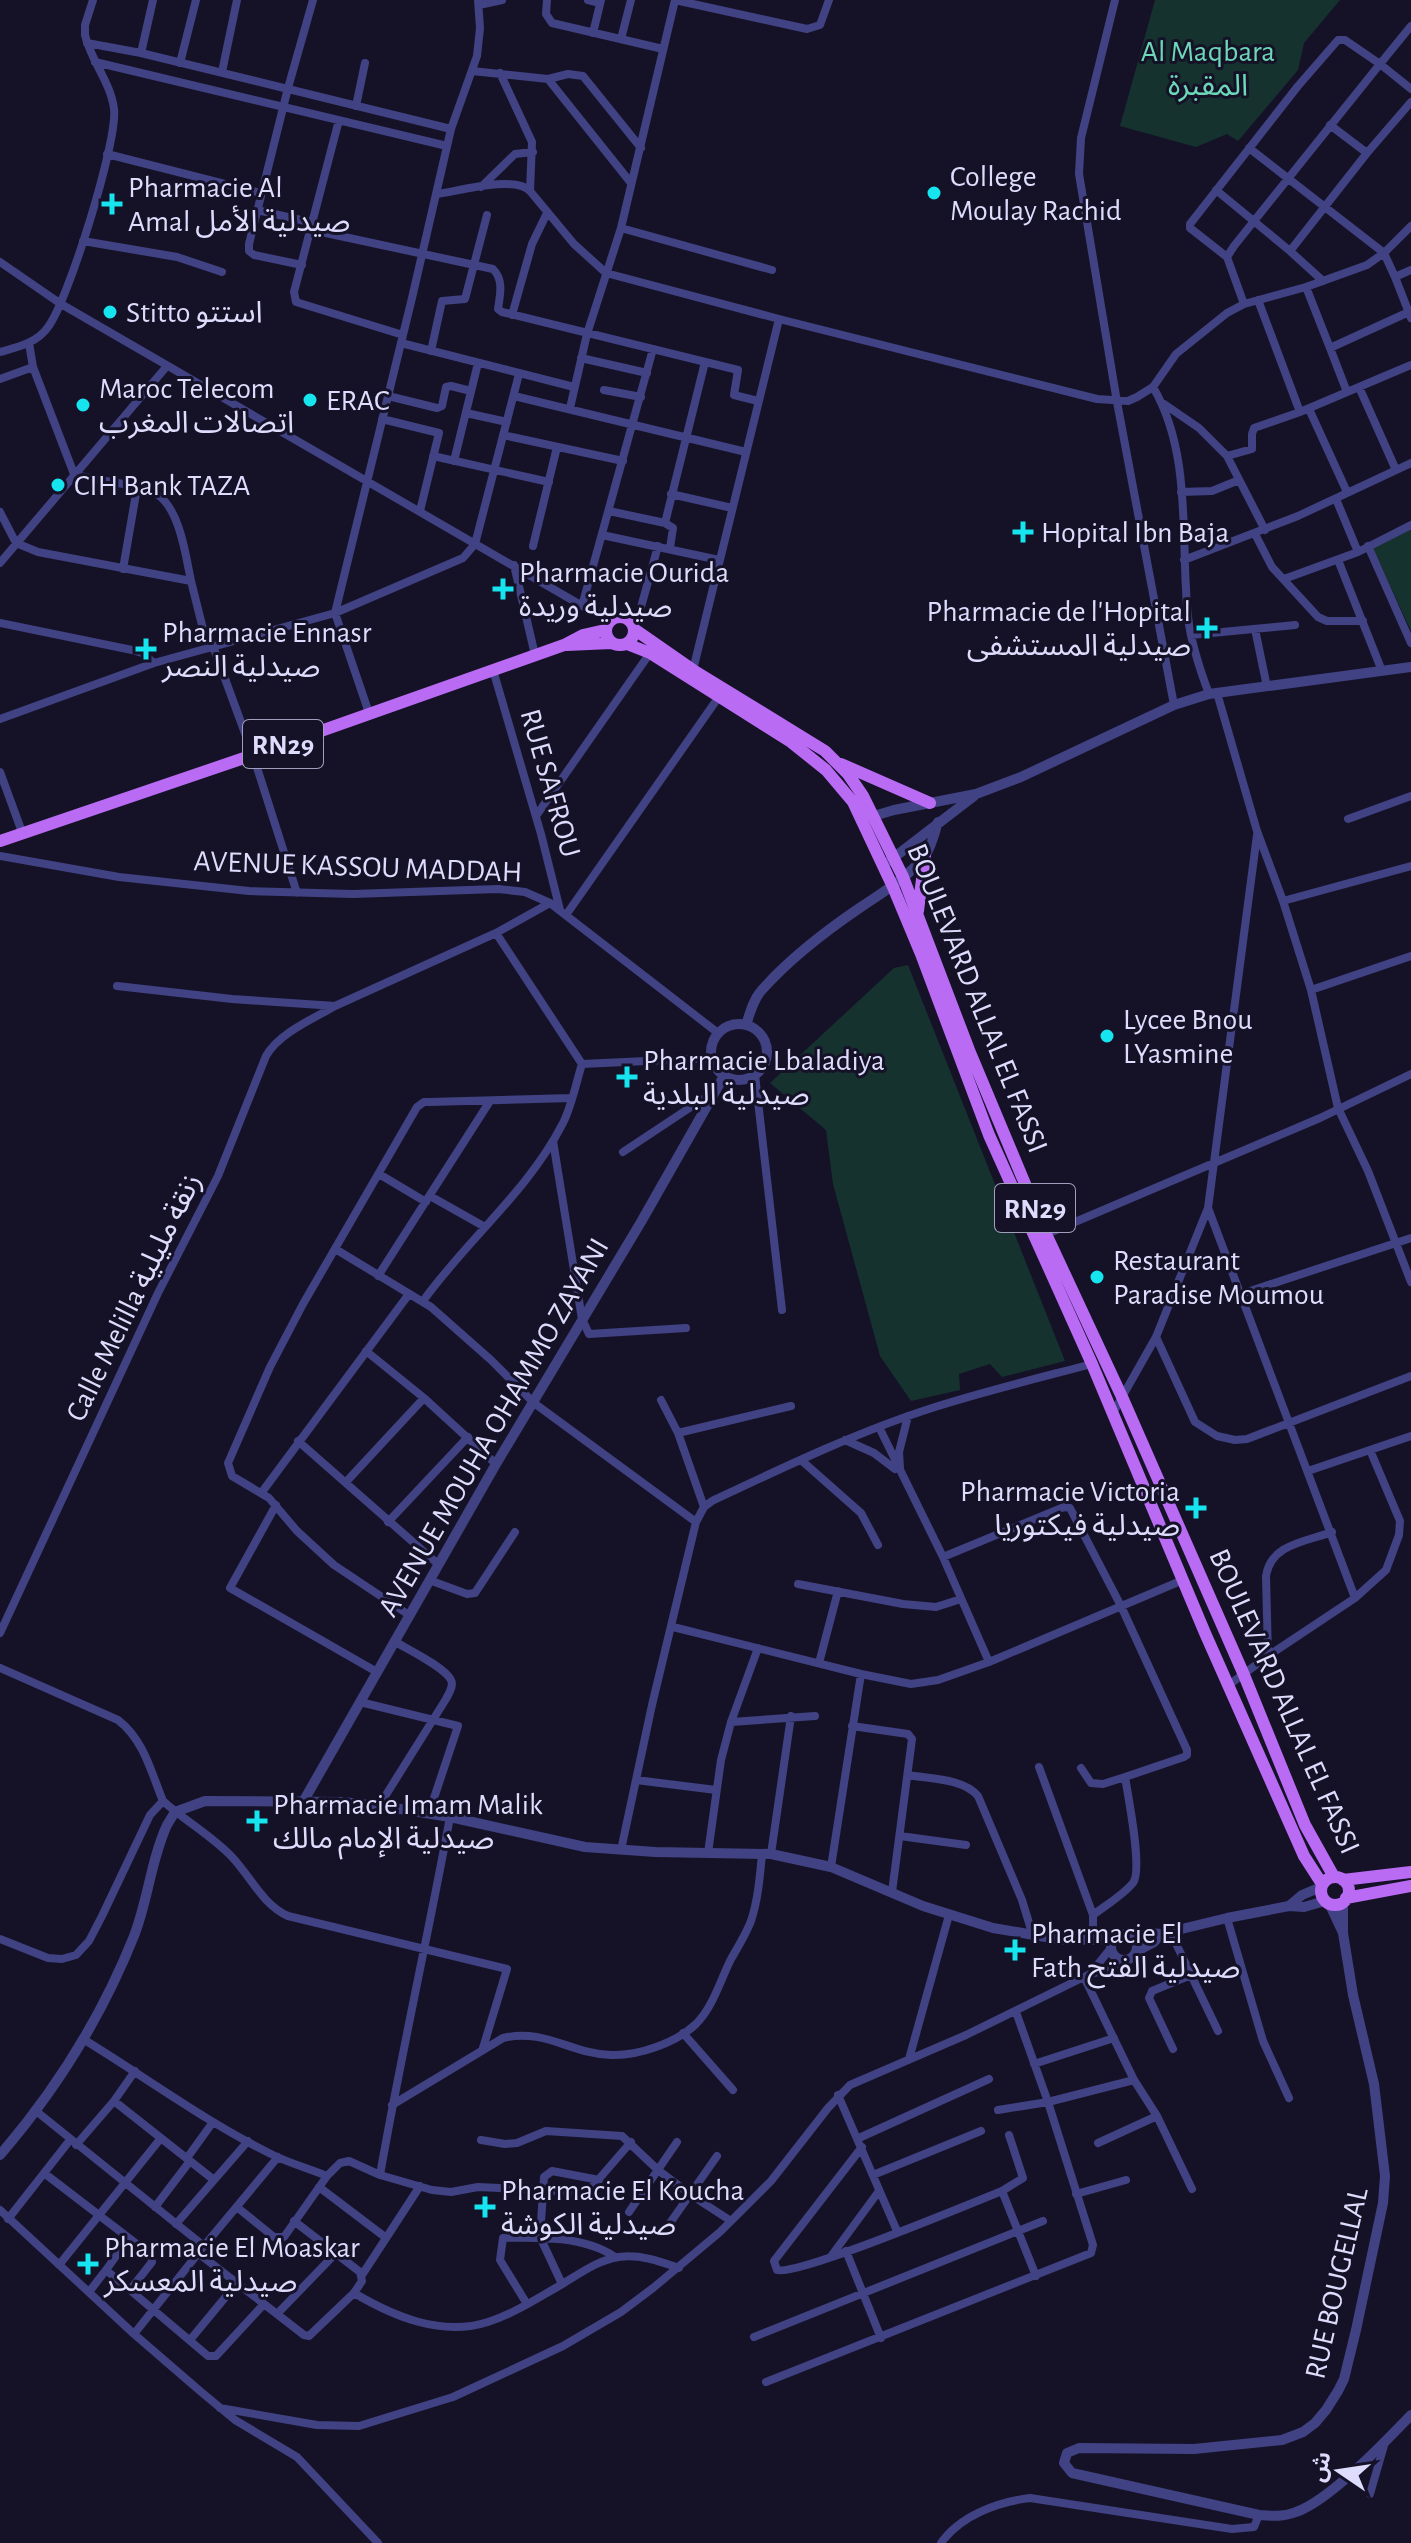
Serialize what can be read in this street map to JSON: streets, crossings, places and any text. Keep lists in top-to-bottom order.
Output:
{
  "streets": {
    "main road": ["RN29", "BOULEVARD ALLAL EL FASSI"],
    "street": [
      "RUE SAFROU",
      "AVENUE KASSOU MADDAH",
      "Calle Melilla زنقة مليلية",
      "AVENUE MOUHA OHAMMO ZAYANI",
      "RUE BOUGELLAL"
    ]
  },
  "crossings": [
    ["RN29", "RUE SAFROU"],
    ["RN29", "BOULEVARD ALLAL EL FASSI"],
    ["RN29", "RUE BOUGELLAL"],
    ["RUE SAFROU", "AVENUE KASSOU MADDAH"],
    ["AVENUE KASSOU MADDAH", "Calle Melilla زنقة مليلية"],
    ["AVENUE KASSOU MADDAH", "AVENUE MOUHA OHAMMO ZAYANI"],
    ["BOULEVARD ALLAL EL FASSI", "RUE BOUGELLAL"]
  ],
  "parks": ["Al Maqbara المقبرة"],
  "places": {
    "other": [
      "College Moulay Rachid",
      "Stitto استتو",
      "ERAC",
      "Maroc Telecom اتصالات المغرب",
      "CIH Bank TAZA",
      "Lycee Bnou LYasmine",
      "Restaurant Paradise Moumou"
    ],
    "health": [
      "Pharmacie Al Amal صيدلية الأمل",
      "Hopital Ibn Baja",
      "Pharmacie Ourida صيدلية وريدة",
      "Pharmacie de l'Hopital صيدلية المستشفى",
      "Pharmacie Ennasr صيدلية النصر",
      "Pharmacie Lbaladiya صيدلية البلدية",
      "Pharmacie Victoria صيدلية فيكتوريا",
      "Pharmacie Imam Malik صيدلية الإمام مالك",
      "Pharmacie El Fath صيدلية الفتح",
      "Pharmacie El Koucha صيدلية الكوشة",
      "Pharmacie El Moaskar صيدلية المعسكر"
    ]
  },
  "north": "left"
}
